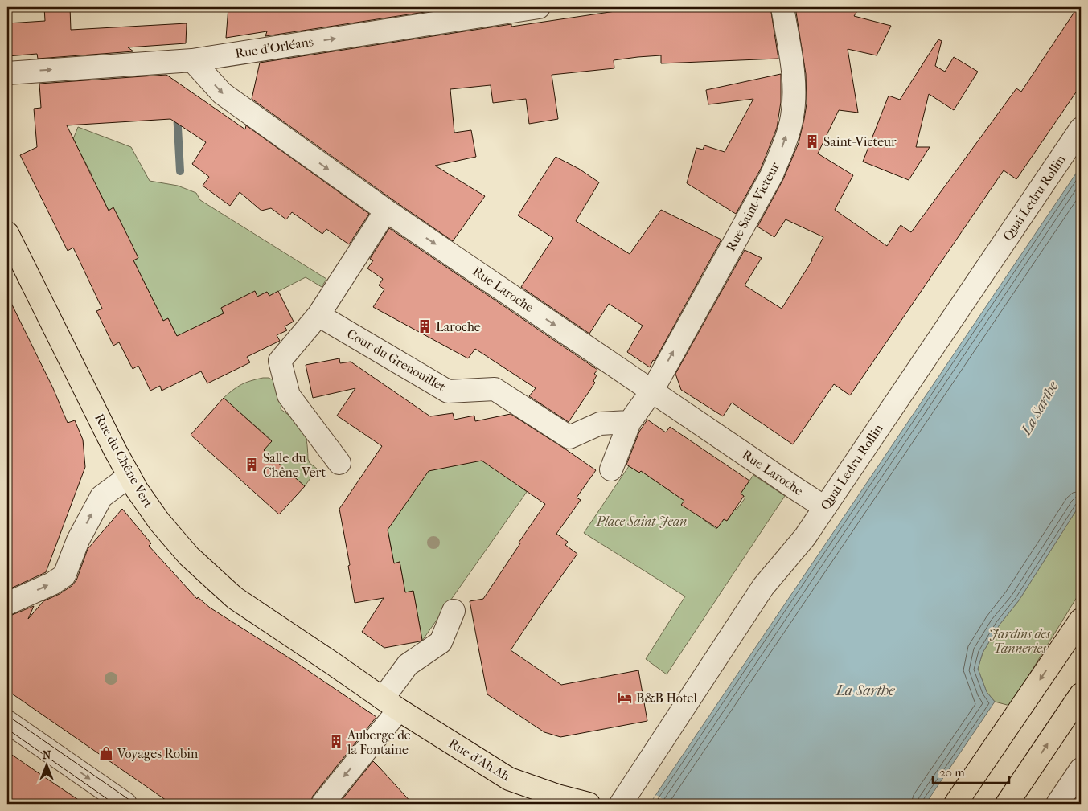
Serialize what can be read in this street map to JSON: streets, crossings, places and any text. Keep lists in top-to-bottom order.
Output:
{
  "streets": {
    "main road": ["Rue du Chêne Vert", "Rue d'Ah Ah"],
    "street": [
      "Rue d'Orléans",
      "Quai Ledru Rollin",
      "Rue Saint-Victeur",
      "Rue Laroche",
      "Cour du Grenouillet"
    ]
  },
  "crossings": [
    ["Rue d'Orléans", "Rue Laroche"],
    ["Quai Ledru Rollin", "Rue Laroche"],
    ["Rue Saint-Victeur", "Rue Laroche"],
    ["Rue Saint-Victeur", "Cour du Grenouillet"],
    ["Rue du Chêne Vert", "Rue d'Ah Ah"]
  ],
  "one_way": ["Rue d'Orléans", "Rue Saint-Victeur", "Rue Laroche"],
  "water": ["La Sarthe"],
  "parks": ["Place Saint-Jean", "Jardins des Tanneries"],
  "places": {
    "building": [
      "Saint-Victeur",
      "Laroche",
      "Salle du Chêne Vert",
      "Auberge de la Fontaine"
    ],
    "hotel": ["B&B Hotel"],
    "shop": ["Voyages Robin"]
  },
  "scale_bar": "20 m",
  "north": "top"
}
